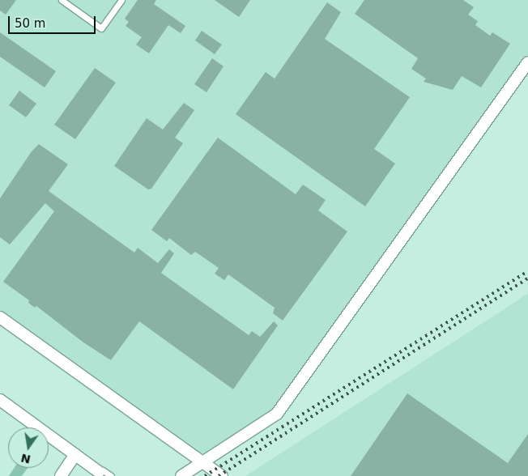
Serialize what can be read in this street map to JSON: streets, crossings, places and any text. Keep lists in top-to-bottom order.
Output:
{
  "scale_bar": "50 m",
  "north": "bottom"
}
